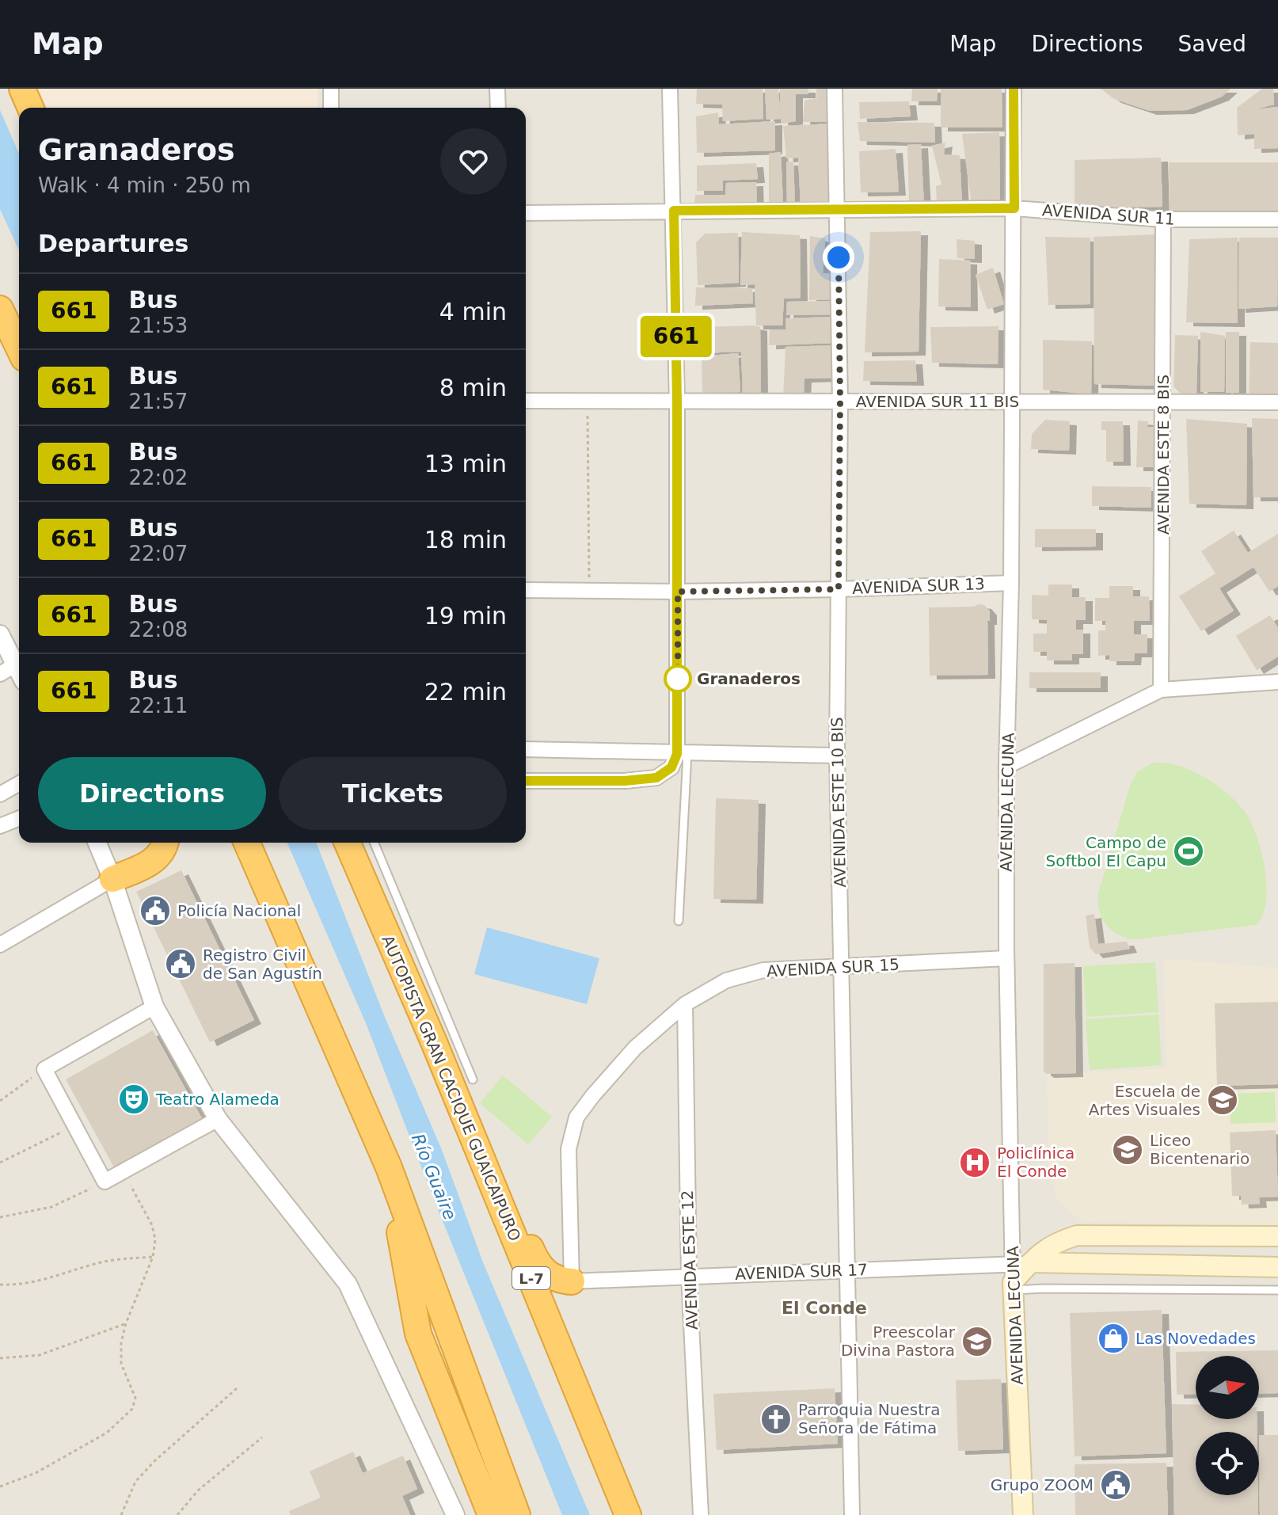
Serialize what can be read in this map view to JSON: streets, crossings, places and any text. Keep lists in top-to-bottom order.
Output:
{
  "streets": {
    "highway": ["AUTOPISTA GRAN CACIQUE GUAICAIPURO", "L-7"],
    "main road": ["AVENIDA LECUNA", "AVENIDA SUR 17"],
    "street": [
      "AVENIDA SUR 11",
      "AVENIDA SUR 11 BIS",
      "AVENIDA ESTE 8 BIS",
      "AVENIDA SUR 13",
      "AVENIDA ESTE 10 BIS",
      "AVENIDA SUR 15",
      "AVENIDA ESTE 12"
    ]
  },
  "crossings": [
    ["AVENIDA SUR 11", "AVENIDA ESTE 8 BIS"],
    ["AVENIDA SUR 11", "AVENIDA ESTE 10 BIS"],
    ["AVENIDA SUR 11", "AVENIDA LECUNA"],
    ["AVENIDA SUR 11 BIS", "AVENIDA ESTE 8 BIS"],
    ["AVENIDA SUR 11 BIS", "AVENIDA ESTE 10 BIS"],
    ["AVENIDA SUR 11 BIS", "AVENIDA LECUNA"],
    ["AVENIDA SUR 13", "AVENIDA ESTE 10 BIS"],
    ["AVENIDA SUR 13", "AVENIDA LECUNA"],
    ["AVENIDA ESTE 10 BIS", "AVENIDA SUR 15"],
    ["AVENIDA ESTE 10 BIS", "AVENIDA SUR 17"],
    ["AVENIDA LECUNA", "AVENIDA SUR 15"],
    ["AVENIDA LECUNA", "AVENIDA SUR 17"],
    ["AVENIDA SUR 15", "AVENIDA ESTE 12"],
    ["AVENIDA SUR 15", "AVENIDA SUR 17"],
    ["AVENIDA ESTE 12", "AVENIDA SUR 17"]
  ],
  "districts": ["El Conde"],
  "water": ["Río Guaire"],
  "places": {
    "other": ["Granaderos"],
    "sports": ["Campo de Softbol El Capu"],
    "public building": ["Policía Nacional", "Registro Civil de San Agustín", "Grupo ZOOM"],
    "theatre": ["Teatro Alameda"],
    "school or university": ["Escuela de Artes Visuales", "Liceo Bicentenario", "Preescolar Divina Pastora"],
    "hospital": ["Policlínica El Conde"],
    "shop": ["Las Novedades"],
    "church": ["Parroquia Nuestra Señora de Fátima"]
  },
  "lines": ["bus line 661"],
  "north": "right",
  "page": {
    "header": "Map",
    "nav": ["Map", "Directions", "Saved"],
    "on_map": "661",
    "heading": [
      ["Granaderos", "Walk · 4 min · 250 m"],
      "Departures"
    ],
    "list": [
      {
        "mark": "661",
        "name": "Bus",
        "note": "21:53",
        "value": "4 min"
      },
      {
        "mark": "661",
        "name": "Bus",
        "note": "21:57",
        "value": "8 min"
      },
      {
        "mark": "661",
        "name": "Bus",
        "note": "22:02",
        "value": "13 min"
      },
      {
        "mark": "661",
        "name": "Bus",
        "note": "22:07",
        "value": "18 min"
      },
      {
        "mark": "661",
        "name": "Bus",
        "note": "22:08",
        "value": "19 min"
      },
      {
        "mark": "661",
        "name": "Bus",
        "note": "22:11",
        "value": "22 min"
      }
    ],
    "buttons": ["Directions", "Tickets"]
  }
}
